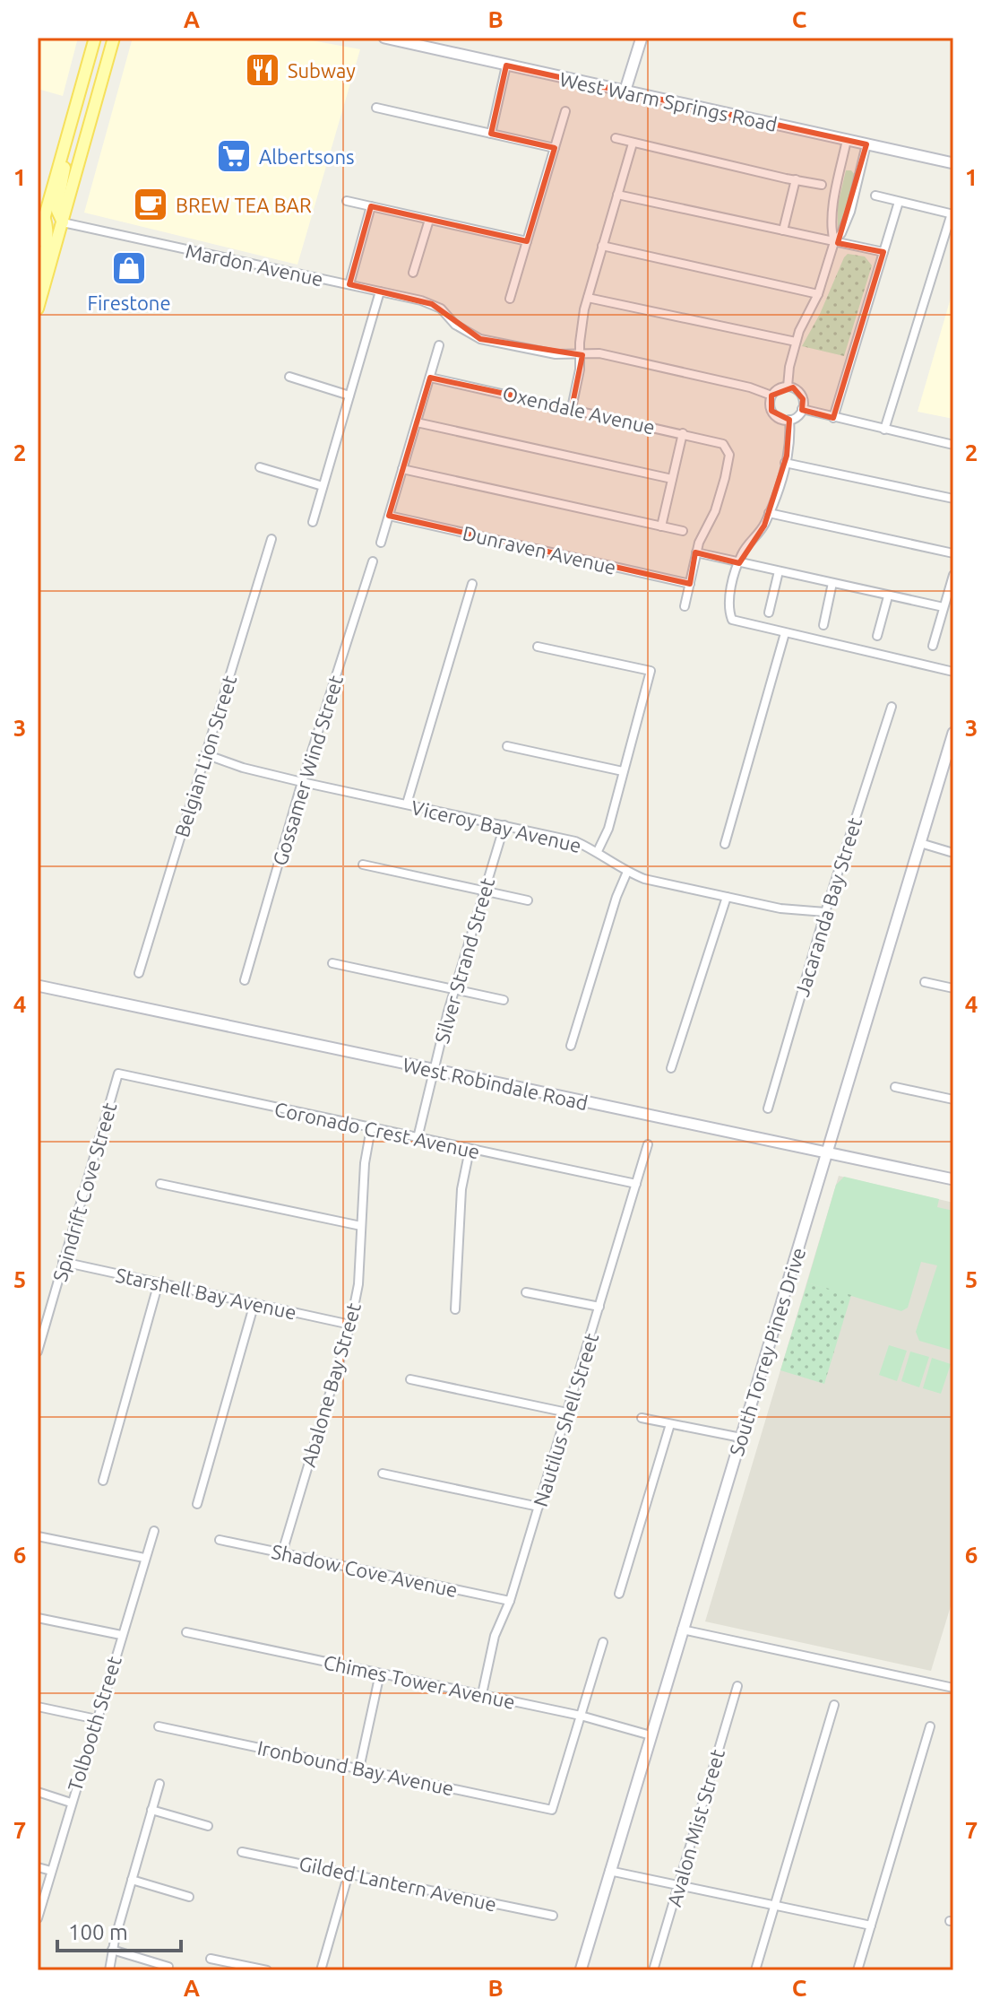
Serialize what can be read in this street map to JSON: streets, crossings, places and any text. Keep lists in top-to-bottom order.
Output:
{
  "streets": {
    "main road": ["West Warm Springs Road", "West Robindale Road", "South Torrey Pines Drive"],
    "street": [
      "Mardon Avenue",
      "Oxendale Avenue",
      "Dunraven Avenue",
      "Belgian Lion Street",
      "Gossamer Wind Street",
      "Viceroy Bay Avenue",
      "Jacaranda Bay Street",
      "Silver Strand Street",
      "Coronado Crest Avenue",
      "Spindrift Cove Street",
      "Starshell Bay Avenue",
      "Abalone Bay Street",
      "Nautilus Shell Street",
      "Shadow Cove Avenue",
      "Chimes Tower Avenue",
      "Tolbooth Street",
      "Ironbound Bay Avenue",
      "Avalon Mist Street",
      "Gilded Lantern Avenue"
    ]
  },
  "crossings": [
    ["Belgian Lion Street", "Viceroy Bay Avenue"],
    ["Gossamer Wind Street", "Viceroy Bay Avenue"],
    ["Viceroy Bay Avenue", "Jacaranda Bay Street"],
    ["Viceroy Bay Avenue", "Silver Strand Street"],
    ["Silver Strand Street", "West Robindale Road"],
    ["Silver Strand Street", "Coronado Crest Avenue"],
    ["West Robindale Road", "South Torrey Pines Drive"],
    ["Coronado Crest Avenue", "Spindrift Cove Street"],
    ["Coronado Crest Avenue", "Abalone Bay Street"],
    ["Coronado Crest Avenue", "Nautilus Shell Street"],
    ["Spindrift Cove Street", "Starshell Bay Avenue"],
    ["Starshell Bay Avenue", "Abalone Bay Street"],
    ["South Torrey Pines Drive", "Chimes Tower Avenue"],
    ["Abalone Bay Street", "Shadow Cove Avenue"],
    ["Nautilus Shell Street", "Shadow Cove Avenue"],
    ["Nautilus Shell Street", "Chimes Tower Avenue"],
    ["Chimes Tower Avenue", "Ironbound Bay Avenue"]
  ],
  "places": {
    "restaurant": ["Subway"],
    "supermarket": ["Albertsons"],
    "cafe": ["BREW TEA BAR"],
    "shop": ["Firestone"]
  },
  "scale_bar": "100 m",
  "grid": {
    "columns": ["A", "B", "C"],
    "rows": [
      "1",
      "2",
      "3",
      "4",
      "5",
      "6",
      "7"
    ]
  }
}
